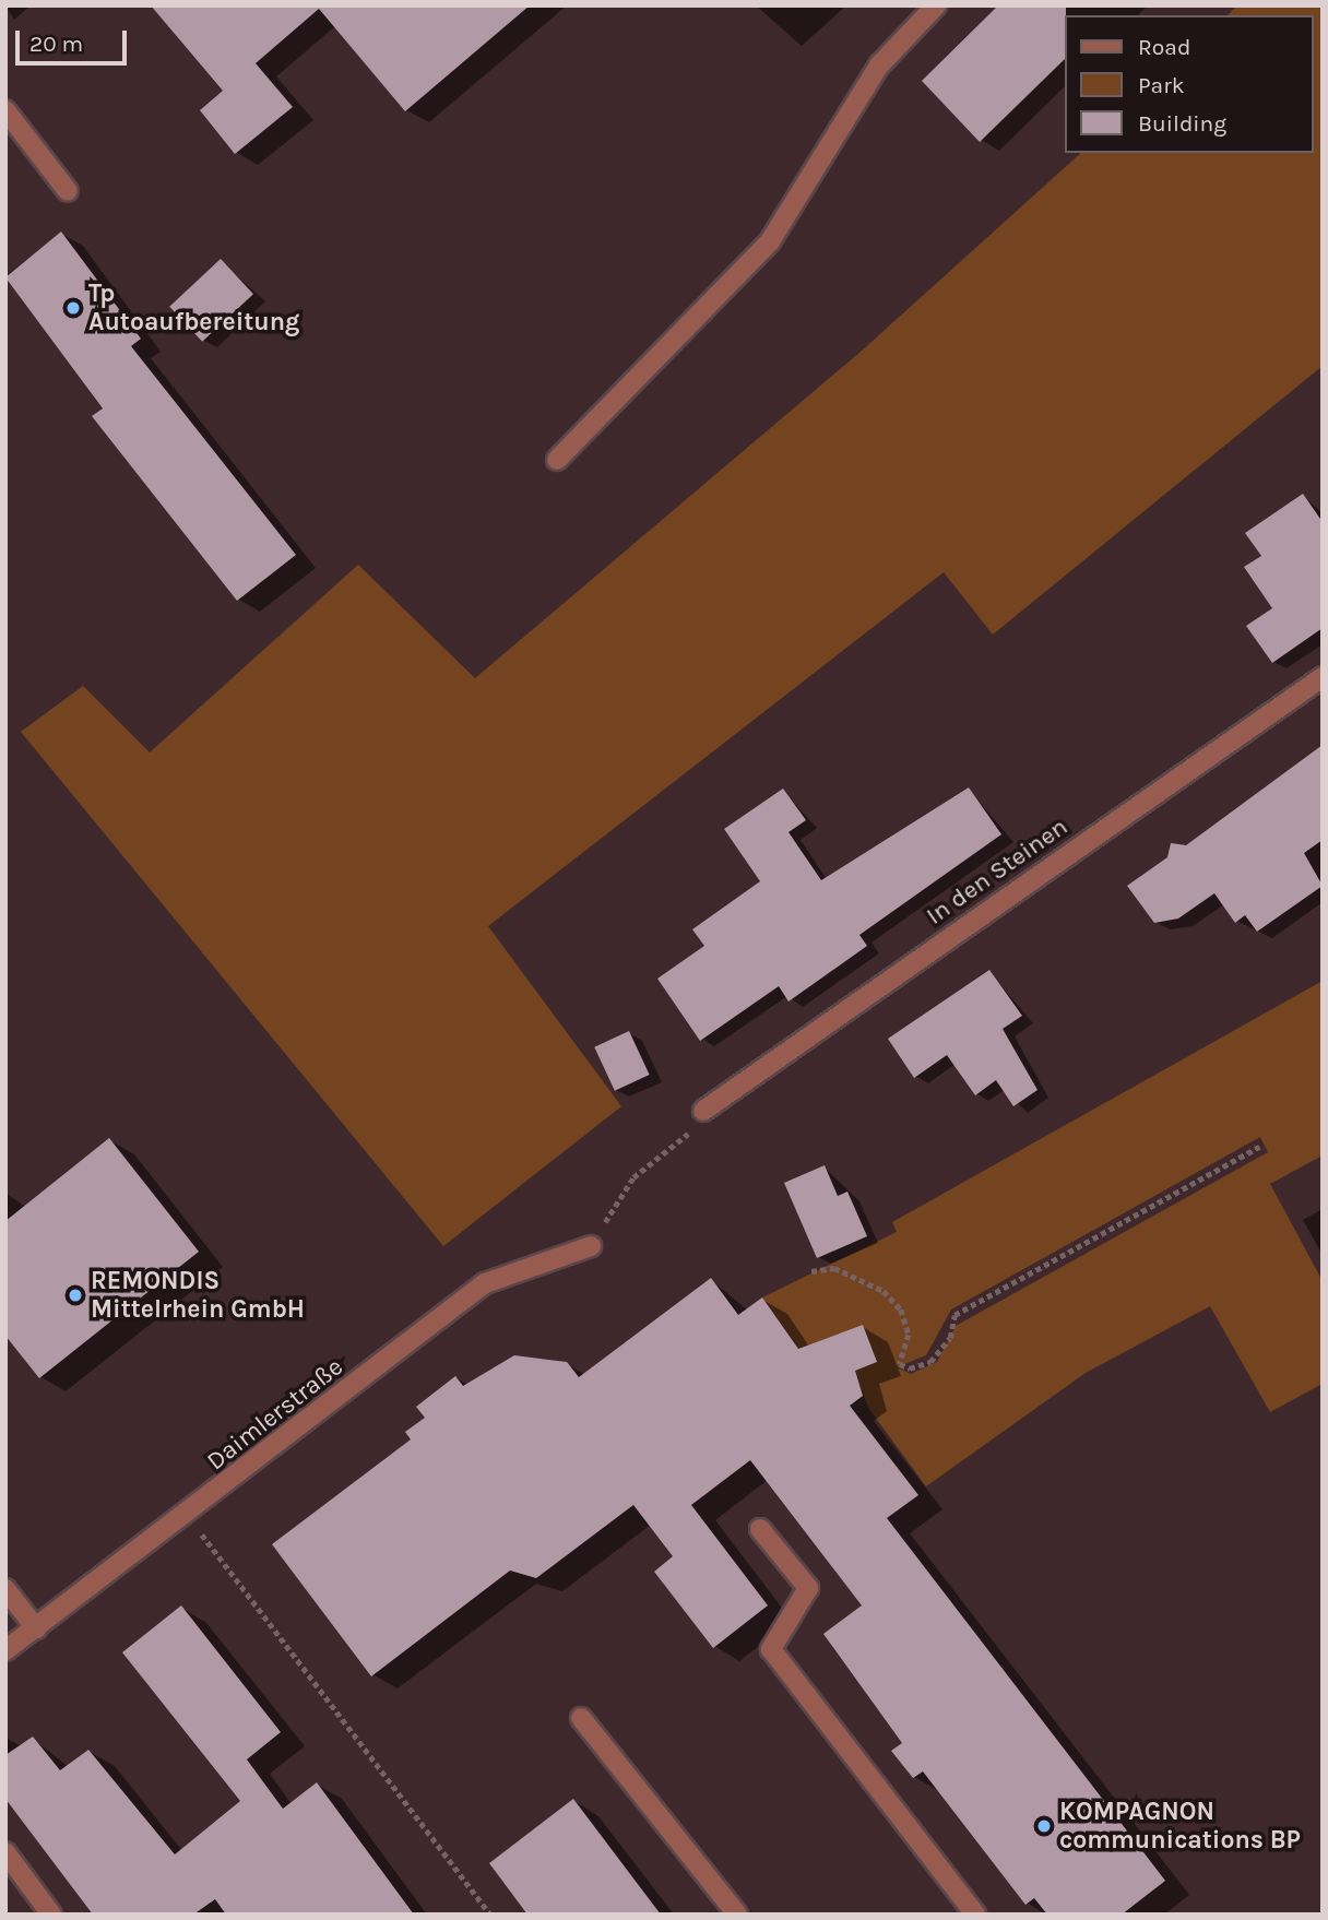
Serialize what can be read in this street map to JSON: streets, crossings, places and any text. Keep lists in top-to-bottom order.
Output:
{
  "streets": {
    "street": ["In den Steinen", "Daimlerstraße"]
  },
  "places": ["Tp Autoaufbereitung", "REMONDIS Mittelrhein GmbH", "KOMPAGNON communications BP"],
  "legend": ["Road", "Park", "Building"],
  "scale_bar": "20 m"
}
